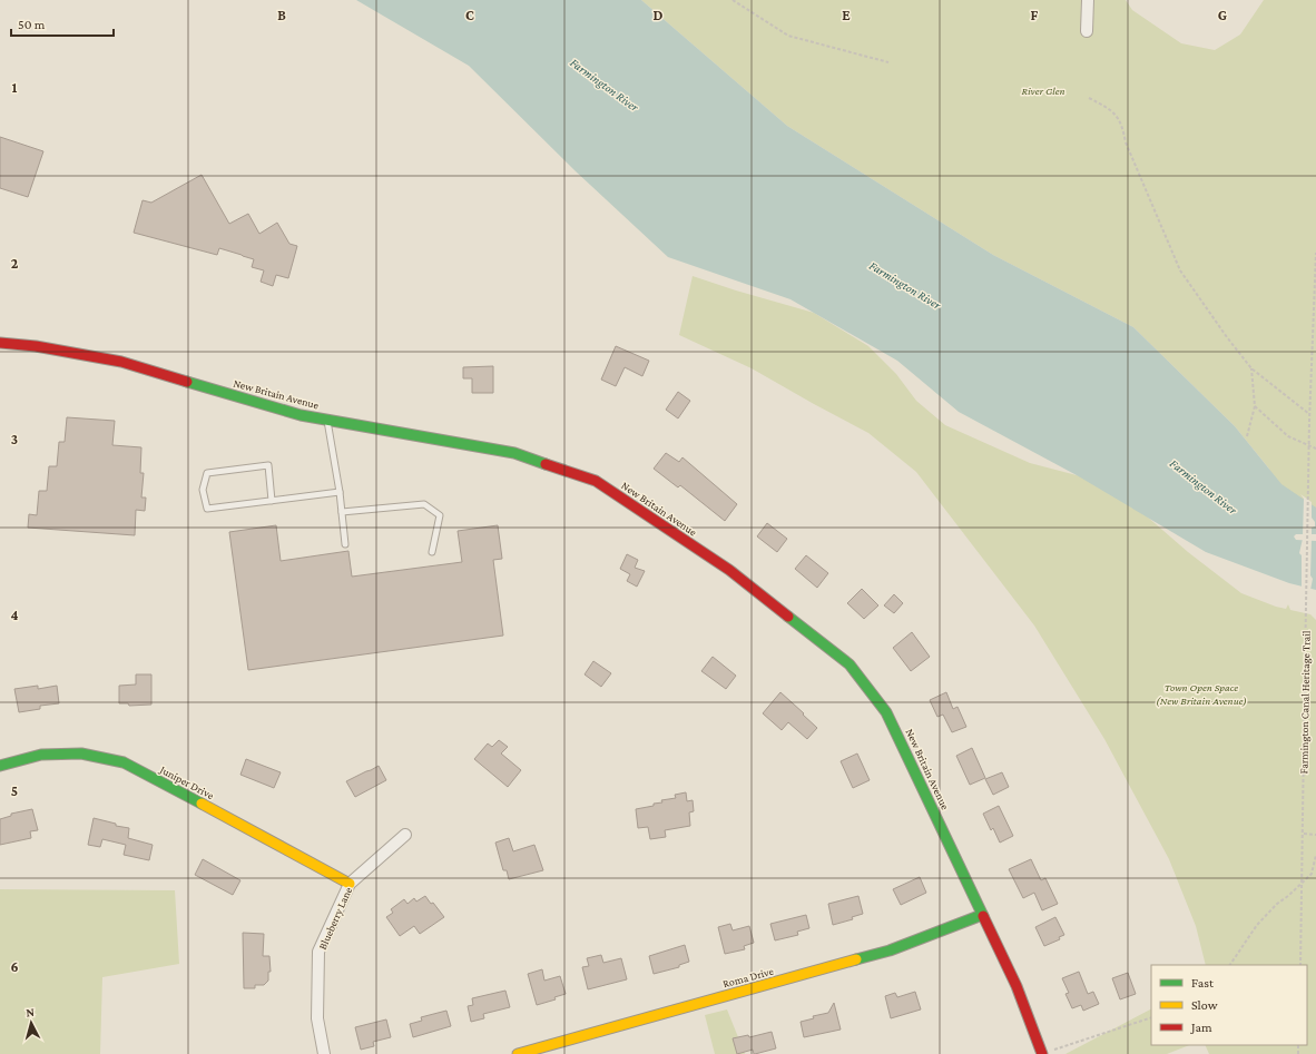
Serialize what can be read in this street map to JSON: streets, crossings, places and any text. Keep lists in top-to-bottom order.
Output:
{
  "streets": {
    "street": [
      "New Britain Avenue",
      "Juniper Drive",
      "Blueberry Lane",
      "Roma Drive"
    ],
    "path": ["Farmington Canal Heritage Trail"]
  },
  "crossings": [
    ["New Britain Avenue", "Roma Drive"],
    ["Juniper Drive", "Blueberry Lane"]
  ],
  "water": ["Farmington River"],
  "parks": ["River Glen", "Town Open Space (New Britain Avenue)"],
  "legend": ["Fast", "Slow", "Jam"],
  "scale_bar": "50 m",
  "north": "top",
  "grid": {
    "columns": [
      "B",
      "C",
      "D",
      "E",
      "F",
      "G"
    ],
    "rows": [
      "1",
      "2",
      "3",
      "4",
      "5",
      "6"
    ]
  }
}
